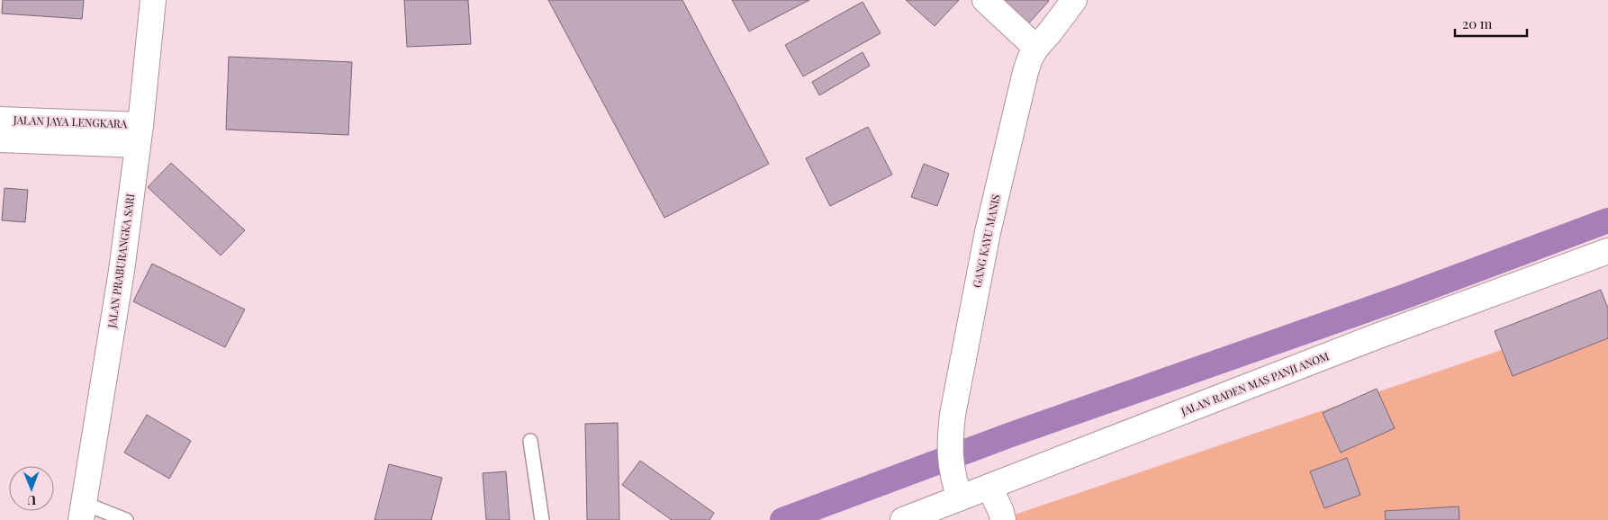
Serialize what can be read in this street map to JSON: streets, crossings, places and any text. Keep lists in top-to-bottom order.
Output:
{
  "streets": {
    "street": [
      "JALAN JAYA LENGKARA",
      "GANG KAYU MANIS",
      "JALAN PRABURANGKA SARI",
      "JALAN RADEN MAS PANJI ANOM"
    ]
  },
  "crossings": [
    ["JALAN JAYA LENGKARA", "JALAN PRABURANGKA SARI"],
    ["GANG KAYU MANIS", "JALAN RADEN MAS PANJI ANOM"]
  ],
  "scale_bar": "20 m",
  "north": "bottom"
}
